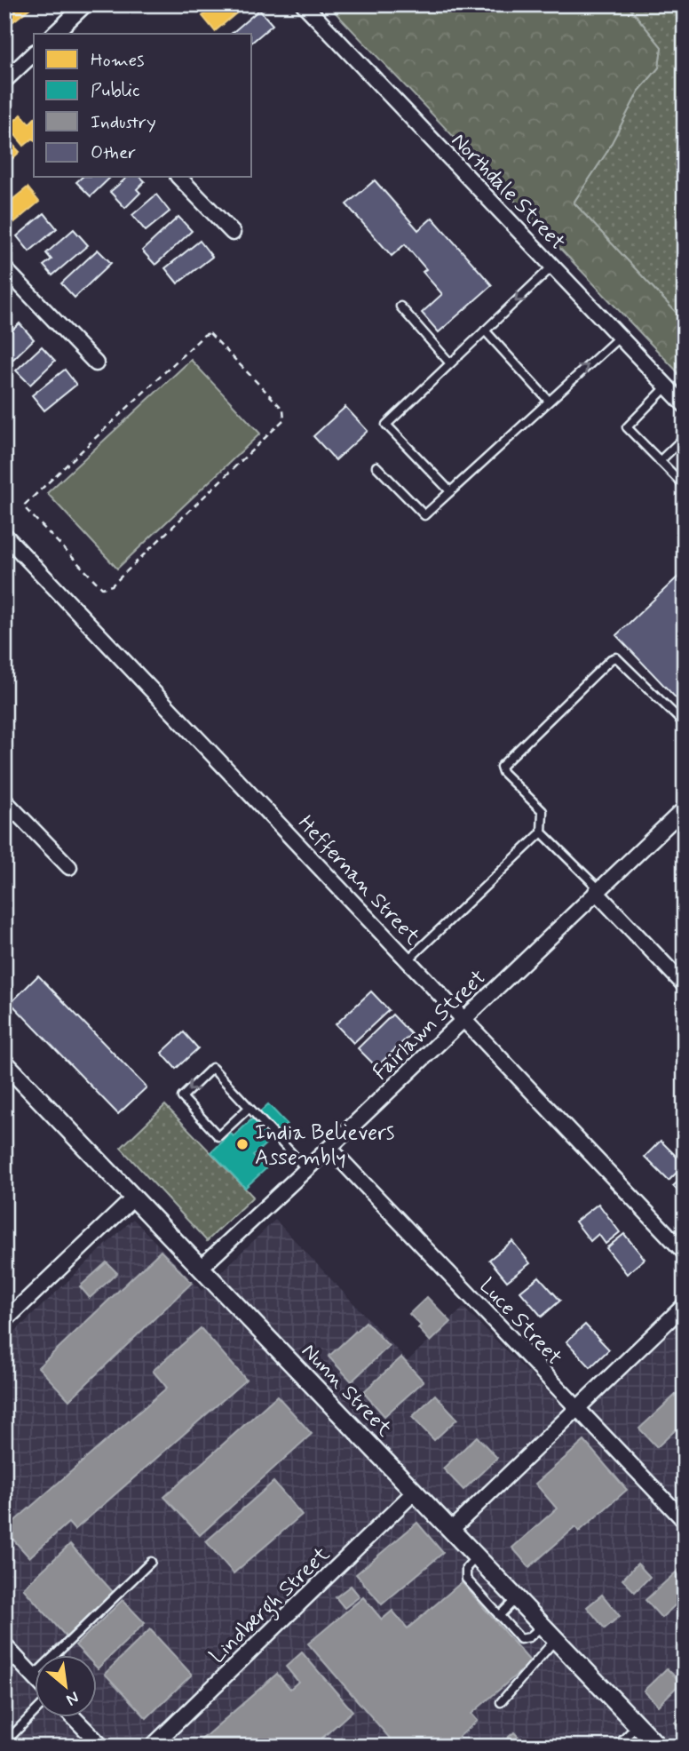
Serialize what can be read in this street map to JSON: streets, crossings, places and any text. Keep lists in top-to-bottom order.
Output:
{
  "streets": {
    "street": [
      "Northdale Street",
      "Heffernan Street",
      "Fairlawn Street",
      "Luce Street",
      "Nunn Street",
      "Lindbergh Street"
    ]
  },
  "crossings": [
    ["Heffernan Street", "Fairlawn Street"],
    ["Fairlawn Street", "Luce Street"],
    ["Fairlawn Street", "Nunn Street"],
    ["Nunn Street", "Lindbergh Street"]
  ],
  "places": ["India Believers Assembly"],
  "legend": [
    "Homes",
    "Public",
    "Industry",
    "Other"
  ],
  "north": "bottom right"
}
